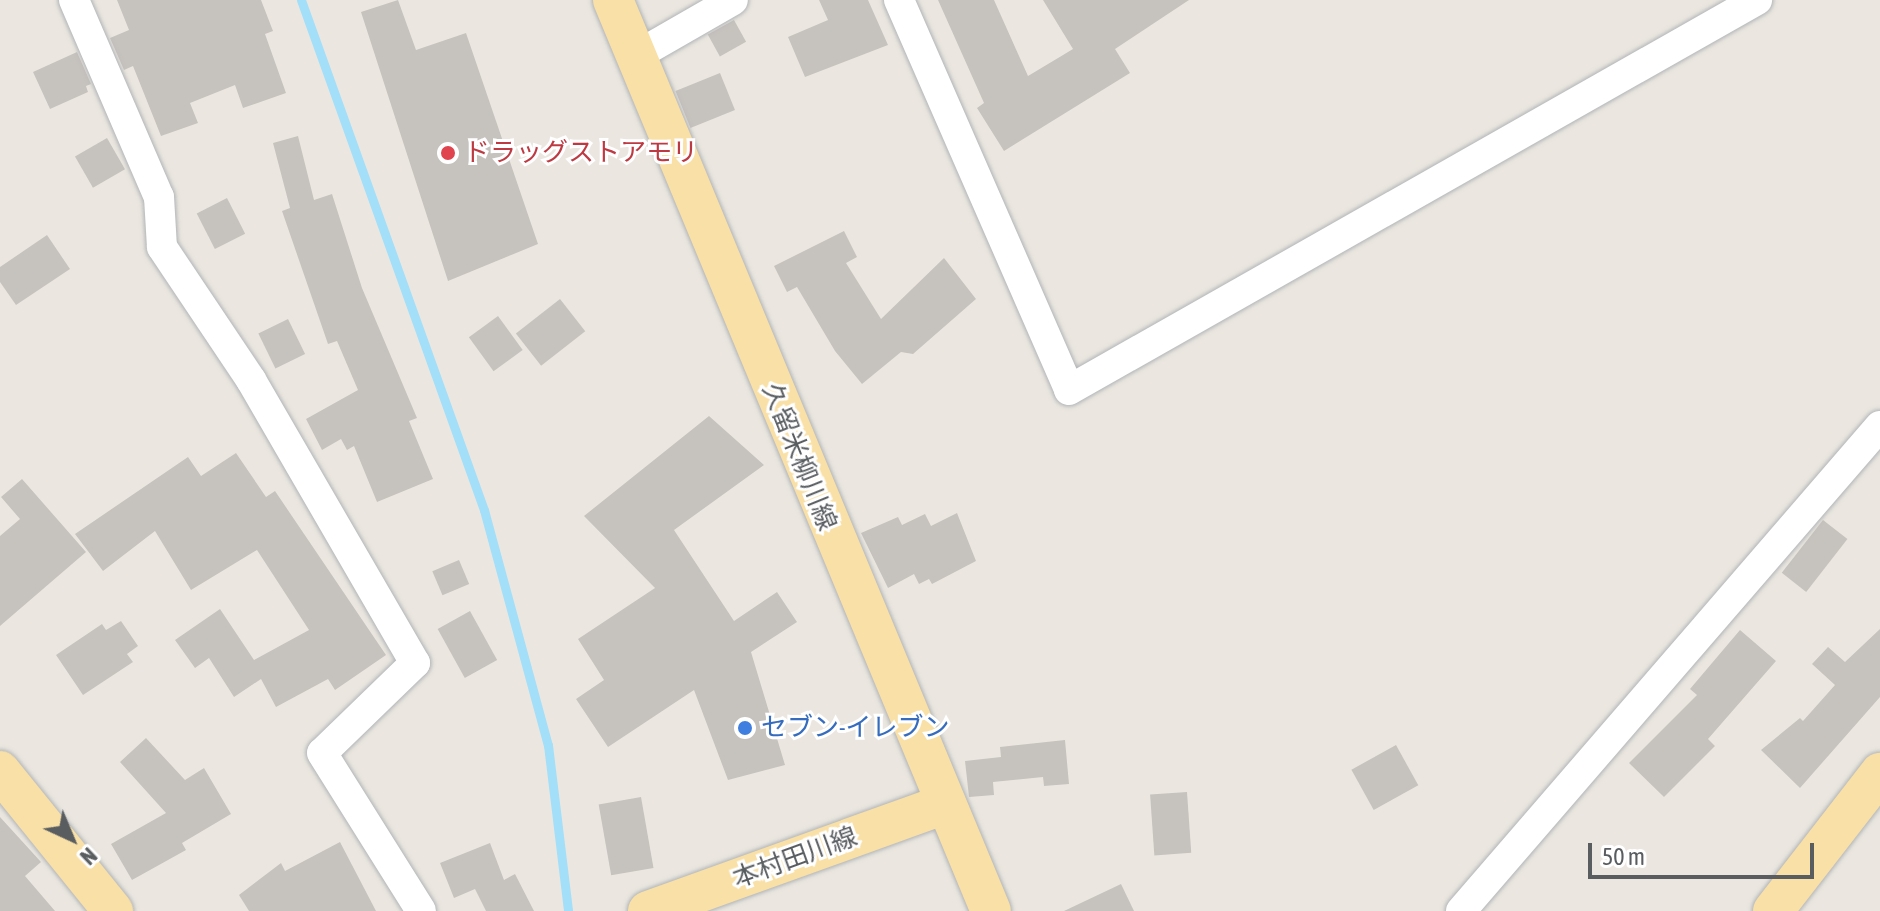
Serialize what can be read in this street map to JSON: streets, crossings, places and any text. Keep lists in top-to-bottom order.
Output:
{
  "streets": {
    "main road": ["久留米柳川線", "本村田川線"]
  },
  "crossings": [
    ["久留米柳川線", "本村田川線"]
  ],
  "places": ["ドラッグストアモリ", "セブン-イレブン"],
  "scale_bar": "50 m",
  "north": "bottom right"
}
